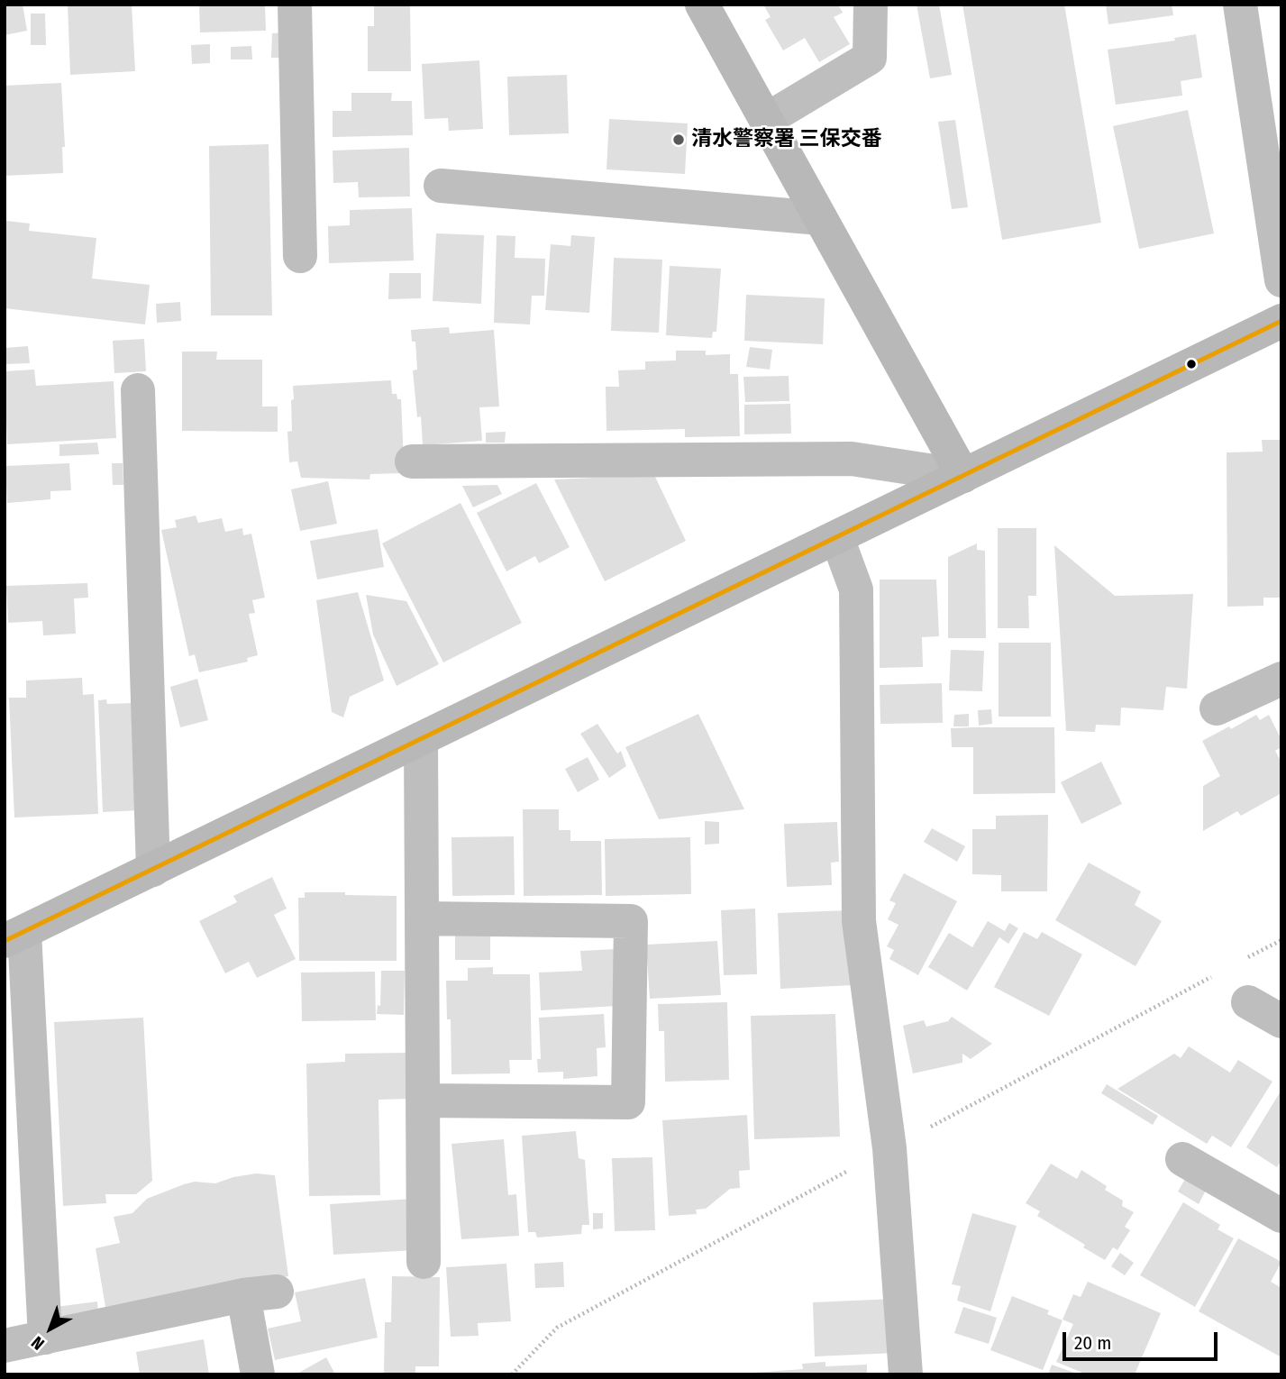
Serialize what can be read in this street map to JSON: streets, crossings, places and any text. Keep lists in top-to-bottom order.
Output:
{
  "places": ["清水警察署 三保交番"],
  "scale_bar": "20 m",
  "north": "bottom left"
}
